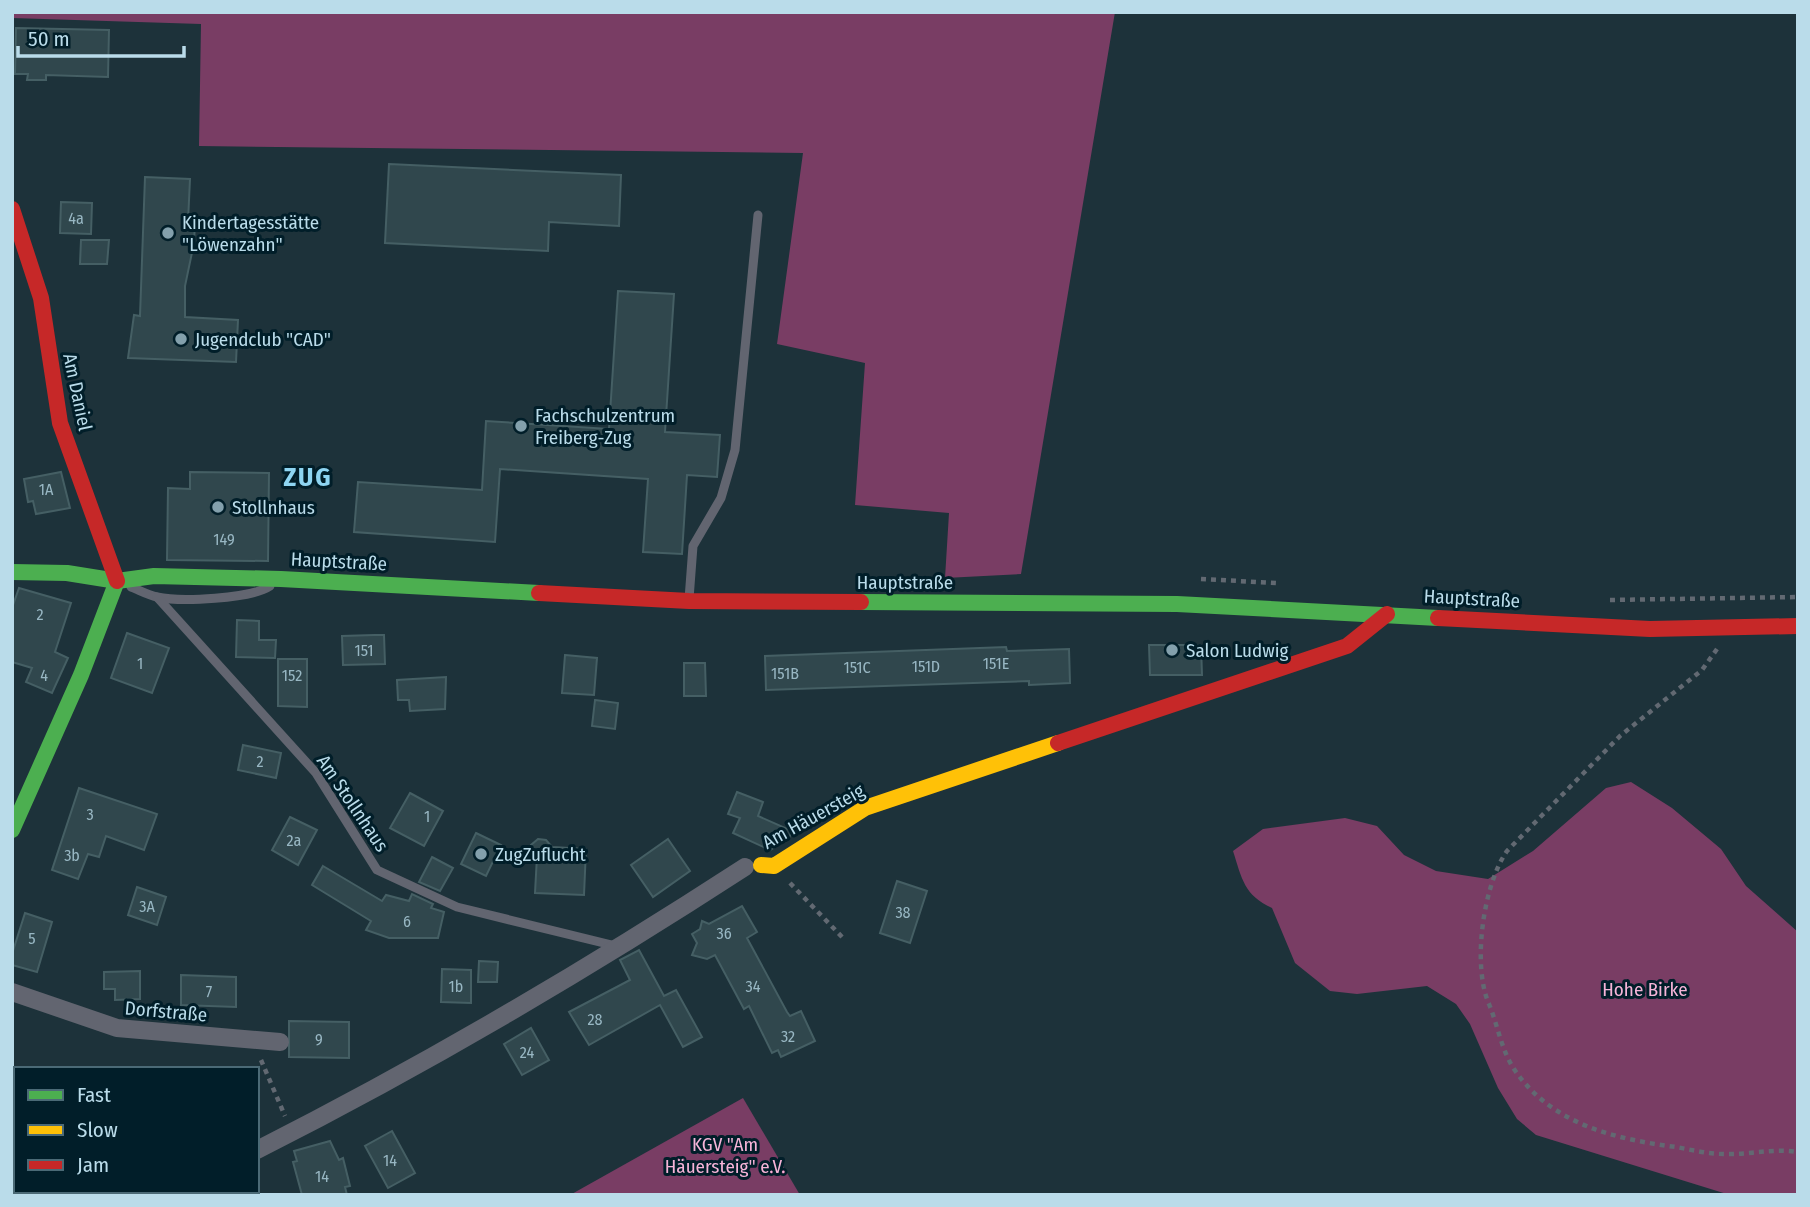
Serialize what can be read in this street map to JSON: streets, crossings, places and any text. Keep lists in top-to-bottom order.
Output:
{
  "streets": {
    "street": [
      "Am Daniel",
      "Hauptstraße",
      "Am Häuersteig",
      "Dorfstraße"
    ],
    "lane": ["Am Stollnhaus"]
  },
  "crossings": [
    ["Am Daniel", "Hauptstraße"],
    ["Hauptstraße", "Am Häuersteig"],
    ["Am Stollnhaus", "Am Häuersteig"]
  ],
  "districts": ["ZUG"],
  "parks": ["Hohe Birke", "KGV \"Am Häuersteig\" e.V."],
  "places": [
    "Kindertagesstätte \"Löwenzahn\"",
    "Jugendclub \"CAD\"",
    "Fachschulzentrum Freiberg-Zug",
    "Stollnhaus",
    "Salon Ludwig",
    "ZugZuflucht"
  ],
  "house_numbers": [
    "4a",
    "1A",
    "149",
    "2",
    "151",
    "1",
    "151E",
    "151D",
    "151C",
    "151B",
    "4",
    "152",
    "2",
    "3",
    "1",
    "2a",
    "3b",
    "3A",
    "38",
    "6",
    "36",
    "5",
    "1b",
    "34",
    "7",
    "28",
    "32",
    "9",
    "24",
    "14",
    "14"
  ],
  "legend": ["Fast", "Slow", "Jam"],
  "scale_bar": "50 m"
}
